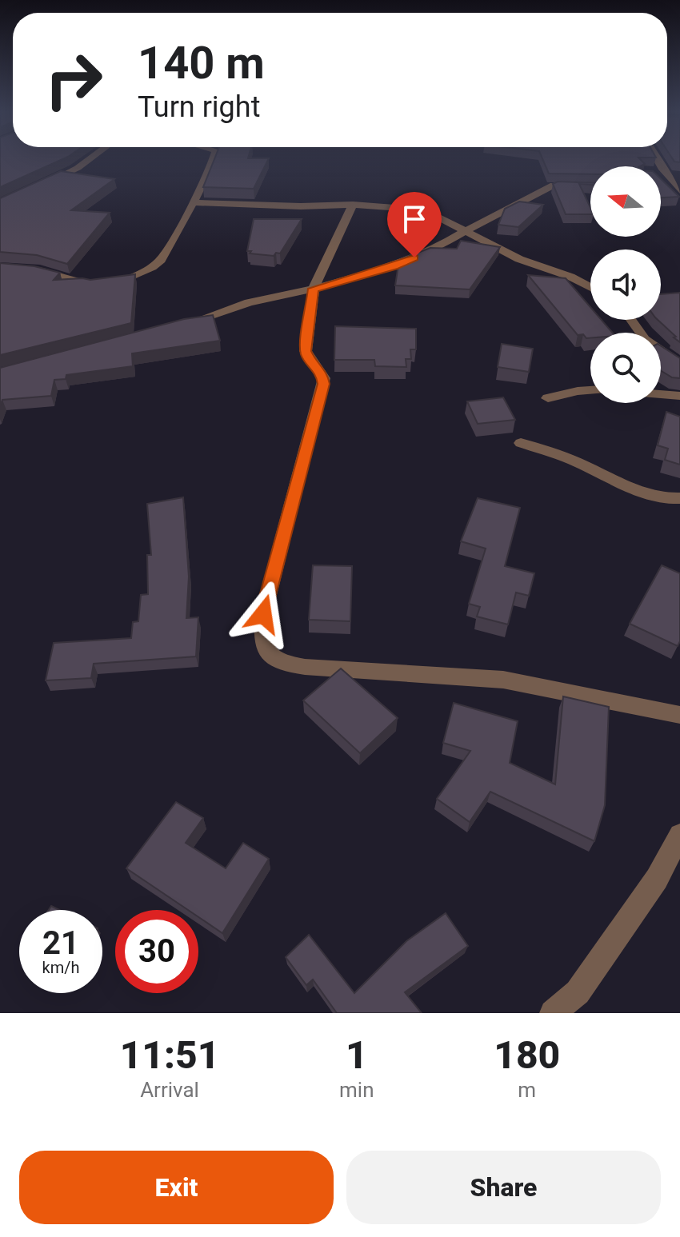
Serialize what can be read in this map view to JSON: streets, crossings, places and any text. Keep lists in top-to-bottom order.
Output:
{
  "north": "left",
  "page": {
    "turn": ["140 m", "Turn right"],
    "speed": "21 km/h",
    "limit": "30",
    "eta": [
      "11:51",
      "Arrival",
      "1",
      "min",
      "180",
      "m"
    ],
    "buttons": ["Exit", "Share"]
  }
}
